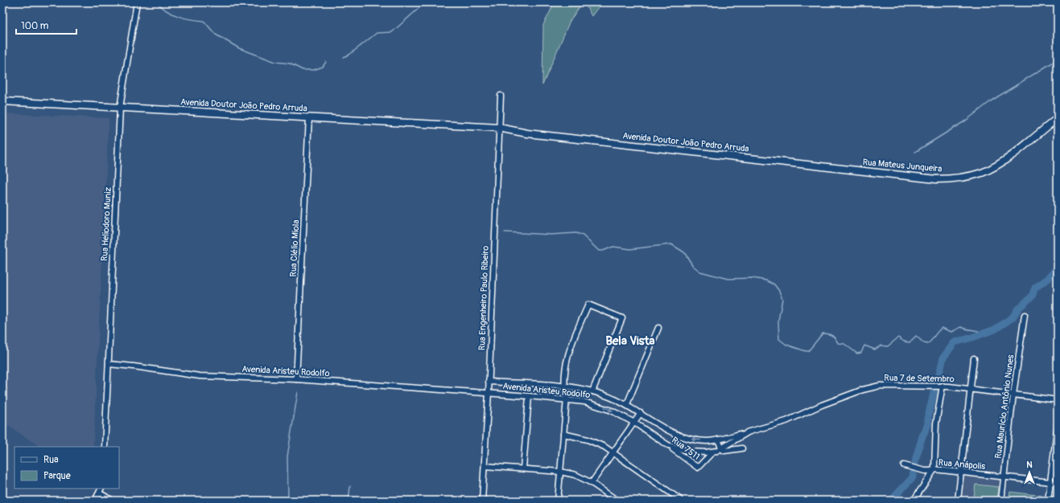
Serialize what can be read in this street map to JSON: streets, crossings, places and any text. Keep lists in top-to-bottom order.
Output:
{
  "streets": {
    "main road": ["Avenida Doutor João Pedro Arruda", "Rua Mateus Junqueira"],
    "street": [
      "Rua Heliodoro Muniz",
      "Rua Clélio Miola",
      "Rua Engenheiro Paulo Ribeiro",
      "Avenida Aristeu Rodolfo",
      "Rua 7 de Setembro",
      "Rua Maurício Antônio Nunes",
      "Rua 7511",
      "Rua Anápolis"
    ]
  },
  "crossings": [
    ["Avenida Doutor João Pedro Arruda", "Rua Mateus Junqueira"],
    ["Avenida Doutor João Pedro Arruda", "Rua Heliodoro Muniz"],
    ["Avenida Doutor João Pedro Arruda", "Rua Clélio Miola"],
    ["Avenida Doutor João Pedro Arruda", "Rua Engenheiro Paulo Ribeiro"],
    ["Rua Heliodoro Muniz", "Avenida Aristeu Rodolfo"],
    ["Rua Clélio Miola", "Avenida Aristeu Rodolfo"],
    ["Rua Engenheiro Paulo Ribeiro", "Avenida Aristeu Rodolfo"],
    ["Avenida Aristeu Rodolfo", "Rua 7 de Setembro"],
    ["Avenida Aristeu Rodolfo", "Rua 7511"],
    ["Rua 7 de Setembro", "Rua Maurício Antônio Nunes"],
    ["Rua Maurício Antônio Nunes", "Rua Anápolis"]
  ],
  "districts": ["Bela Vista"],
  "legend": ["Rua", "Parque"],
  "scale_bar": "100 m",
  "north": "top"
}
